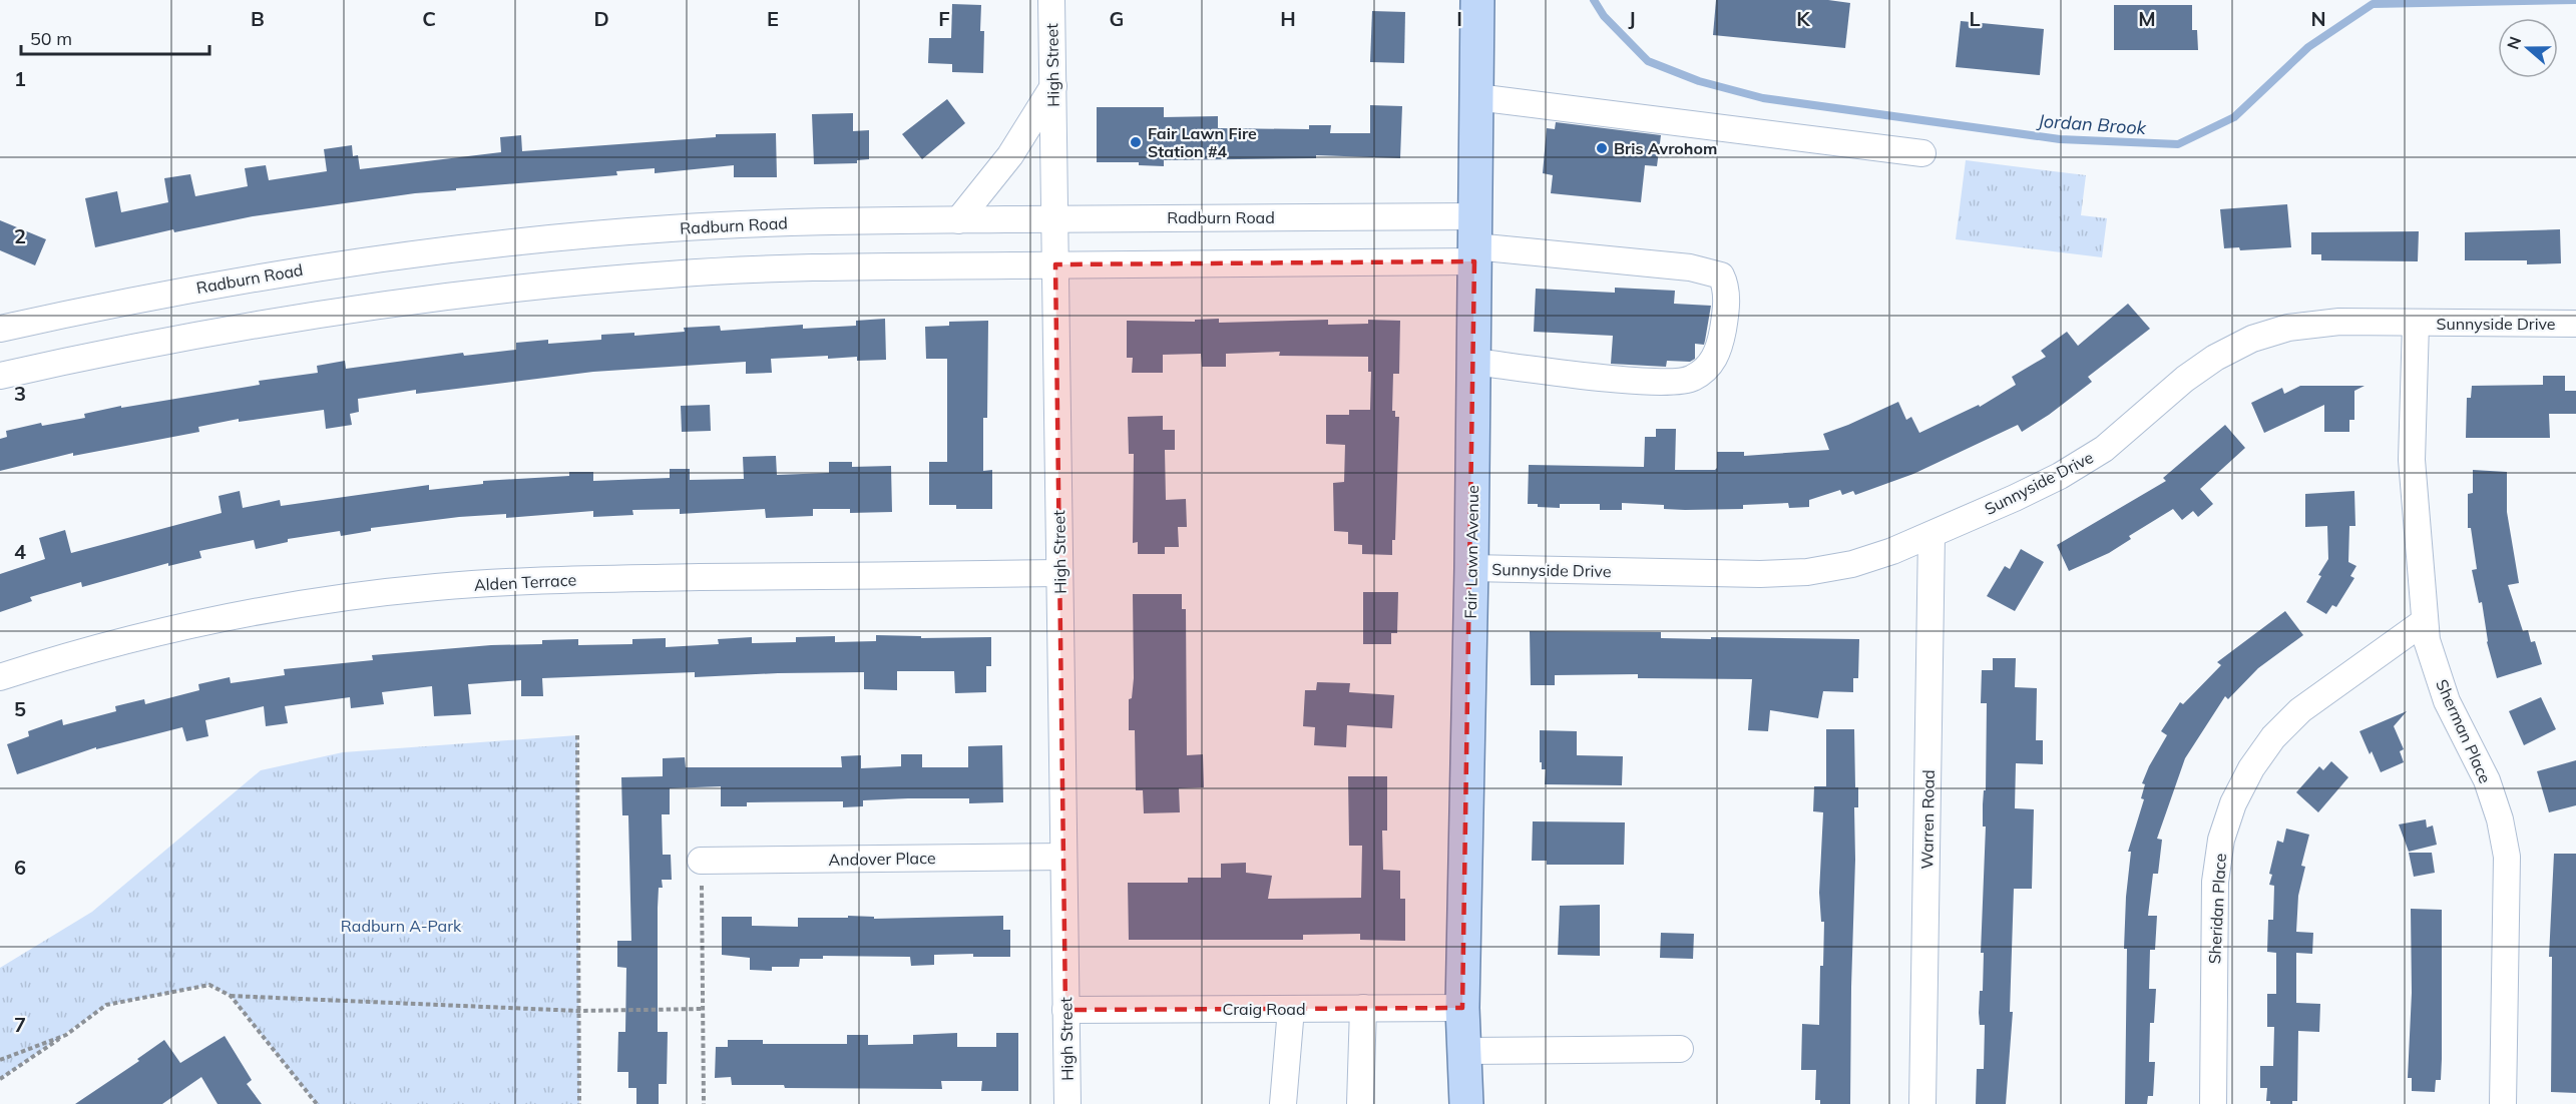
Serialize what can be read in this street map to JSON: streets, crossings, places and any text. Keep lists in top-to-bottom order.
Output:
{
  "streets": {
    "main road": ["Fair Lawn Avenue"],
    "street": [
      "High Street",
      "Radburn Road",
      "Sunnyside Drive",
      "Alden Terrace",
      "Sherman Place",
      "Warren Road",
      "Andover Place",
      "Sheridan Place",
      "Craig Road"
    ]
  },
  "crossings": [
    ["High Street", "Radburn Road"],
    ["High Street", "Alden Terrace"],
    ["High Street", "Andover Place"],
    ["High Street", "Craig Road"],
    ["Radburn Road", "Fair Lawn Avenue"],
    ["Sunnyside Drive", "Fair Lawn Avenue"],
    ["Sunnyside Drive", "Sherman Place"],
    ["Sunnyside Drive", "Warren Road"],
    ["Fair Lawn Avenue", "Craig Road"],
    ["Sherman Place", "Sheridan Place"]
  ],
  "water": ["Jordan Brook"],
  "parks": ["Radburn A-Park"],
  "places": ["Fair Lawn Fire Station #4", "Bris Avrohom"],
  "scale_bar": "50 m",
  "north": "left",
  "grid": {
    "columns": [
      "B",
      "C",
      "D",
      "E",
      "F",
      "G",
      "H",
      "I",
      "J",
      "K",
      "L",
      "M",
      "N"
    ],
    "rows": [
      "1",
      "2",
      "3",
      "4",
      "5",
      "6",
      "7"
    ]
  }
}
